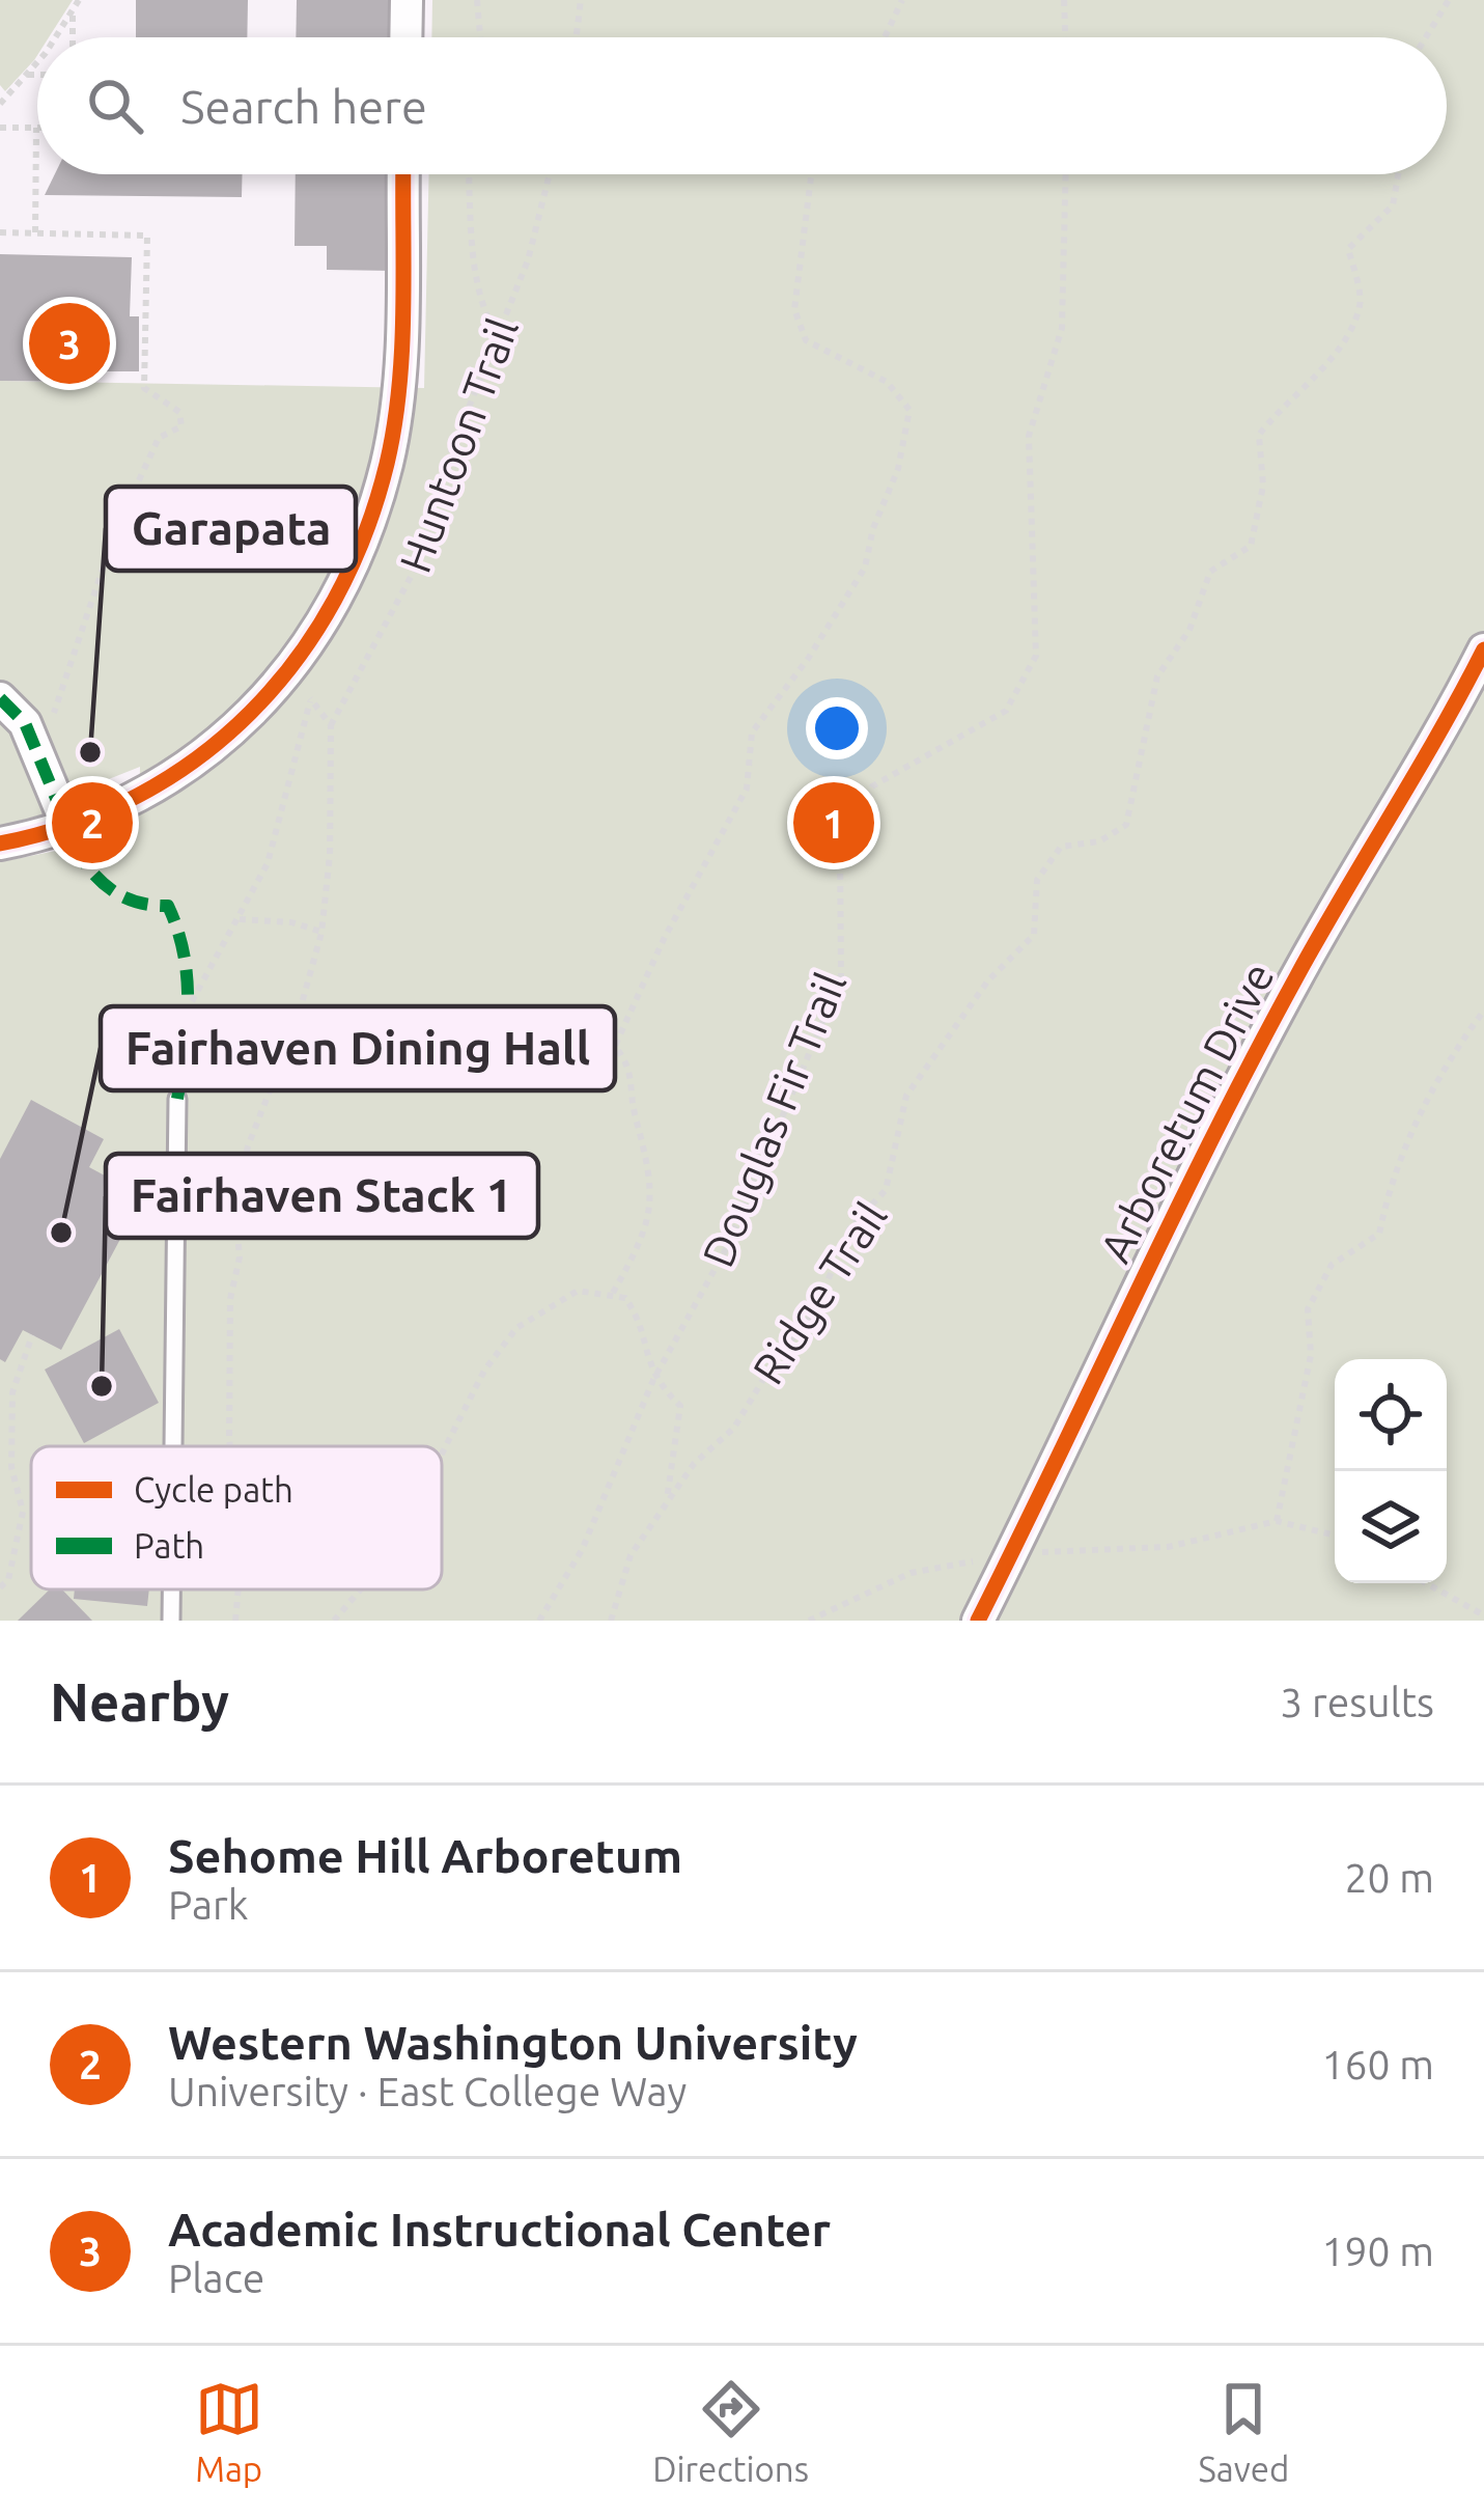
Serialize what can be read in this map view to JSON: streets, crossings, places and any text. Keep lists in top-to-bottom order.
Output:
{
  "streets": {
    "street": ["Arboretum Drive"],
    "path": ["Huntoon Trail", "Douglas Fir Trail", "Ridge Trail"]
  },
  "places": ["Garapata", "Fairhaven Dining Hall", "Fairhaven Stack 1"],
  "legend": ["Cycle path", "Path"],
  "page": {
    "search": "Search here",
    "pins": ["3", "1", "2"],
    "heading": ["Nearby", "3 results"],
    "list": [
      {
        "mark": "1",
        "name": "Sehome Hill Arboretum",
        "note": "Park",
        "value": "20 m"
      },
      {
        "mark": "2",
        "name": "Western Washington University",
        "note": "University · East College Way",
        "value": "160 m"
      },
      {
        "mark": "3",
        "name": "Academic Instructional Center",
        "note": "Place",
        "value": "190 m"
      }
    ],
    "nav": ["Map", "Directions", "Saved"]
  }
}
